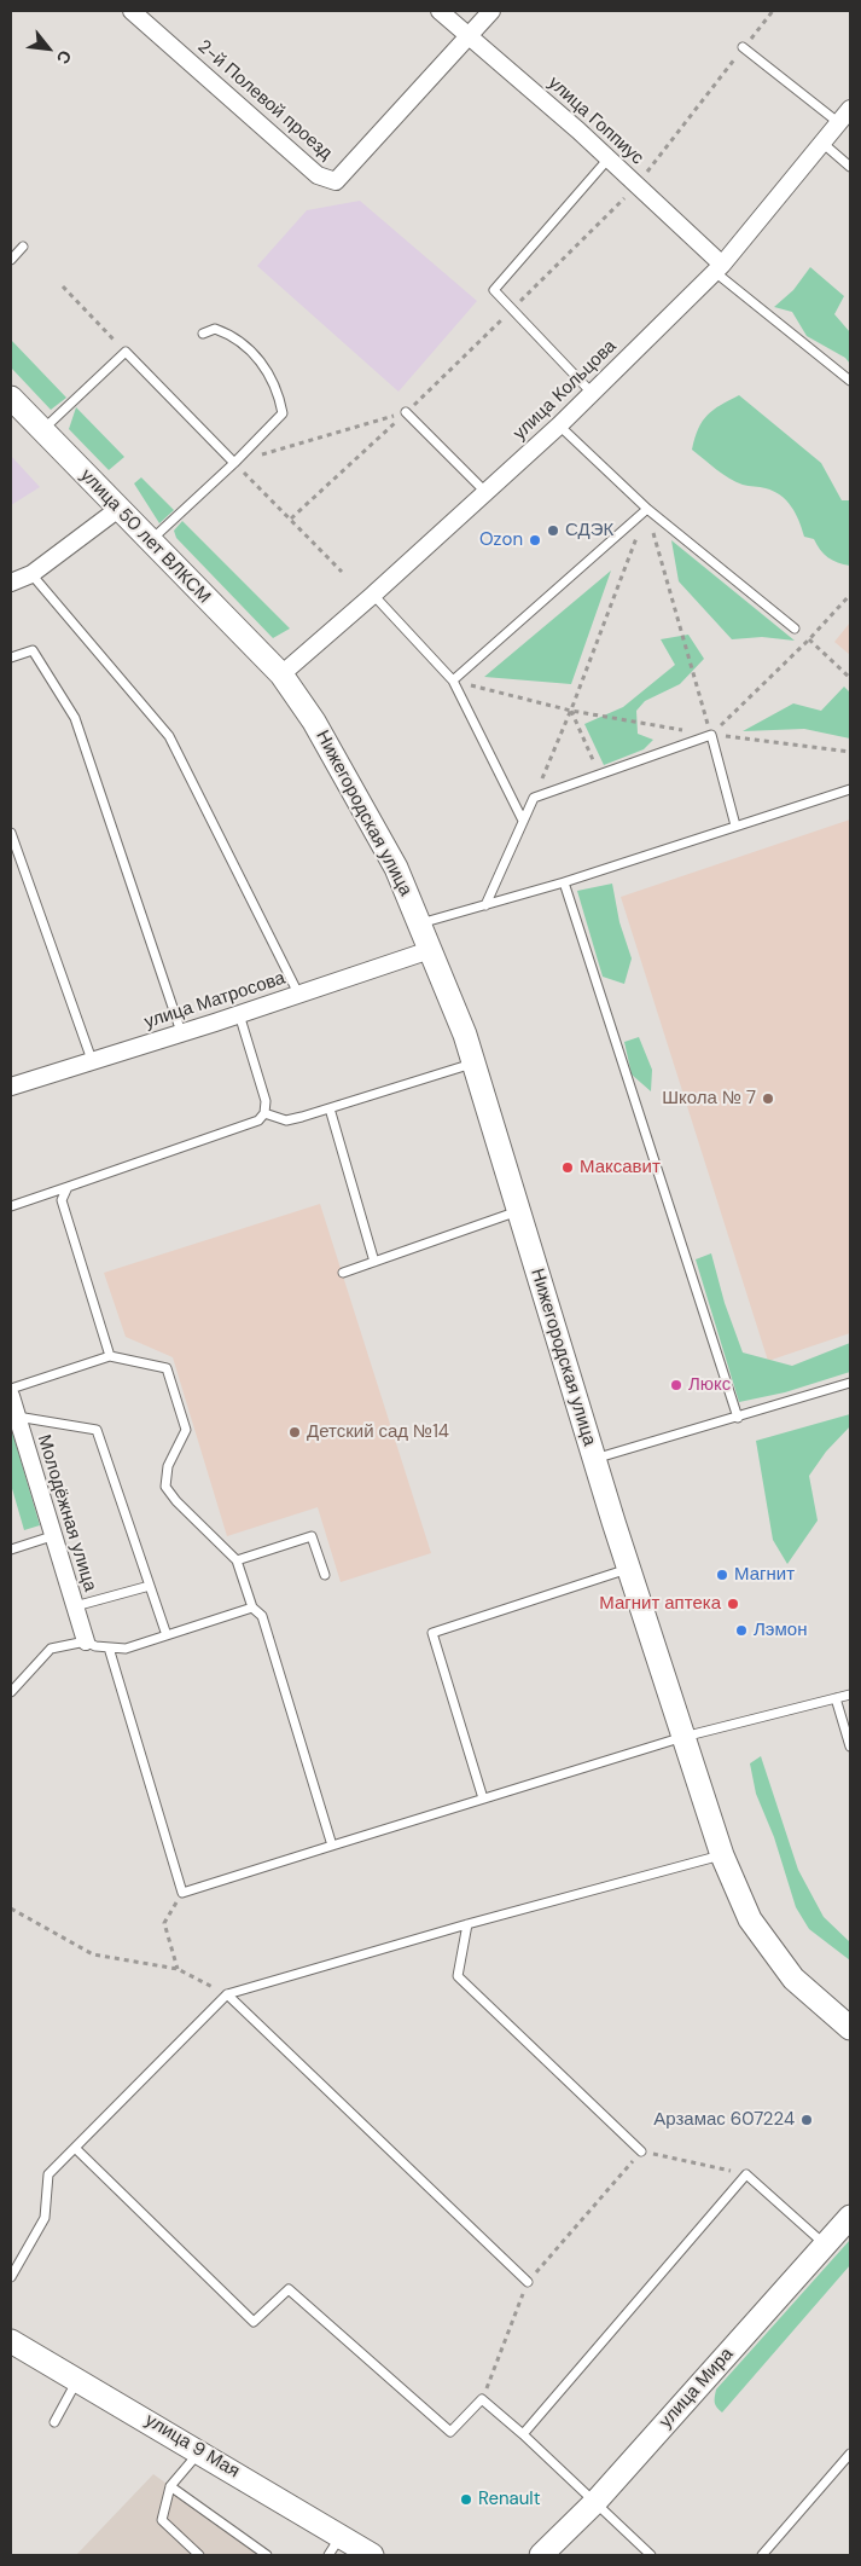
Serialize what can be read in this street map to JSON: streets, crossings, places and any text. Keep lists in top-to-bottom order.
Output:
{
  "streets": {
    "street": [
      "2-й Полевой проезд",
      "улица Гоппиус",
      "улица Кольцова",
      "улица 50 лет ВЛКСМ",
      "Нижегородская улица",
      "улица Матросова",
      "Молодёжная улица",
      "улица Мира",
      "улица 9 Мая"
    ]
  },
  "crossings": [
    ["2-й Полевой проезд", "улица Гоппиус"],
    ["улица Гоппиус", "улица Кольцова"],
    ["улица Кольцова", "улица 50 лет ВЛКСМ"],
    ["улица Кольцова", "Нижегородская улица"],
    ["улица 50 лет ВЛКСМ", "Нижегородская улица"],
    ["Нижегородская улица", "улица Матросова"]
  ],
  "places": [
    "СДЭК",
    "Ozon",
    "Школа № 7",
    "Максавит",
    "Люкс",
    "Детский сад №14",
    "Магнит",
    "Магнит аптека",
    "Лэмон",
    "Арзамас 607224",
    "Renault"
  ],
  "north": "bottom right"
}
